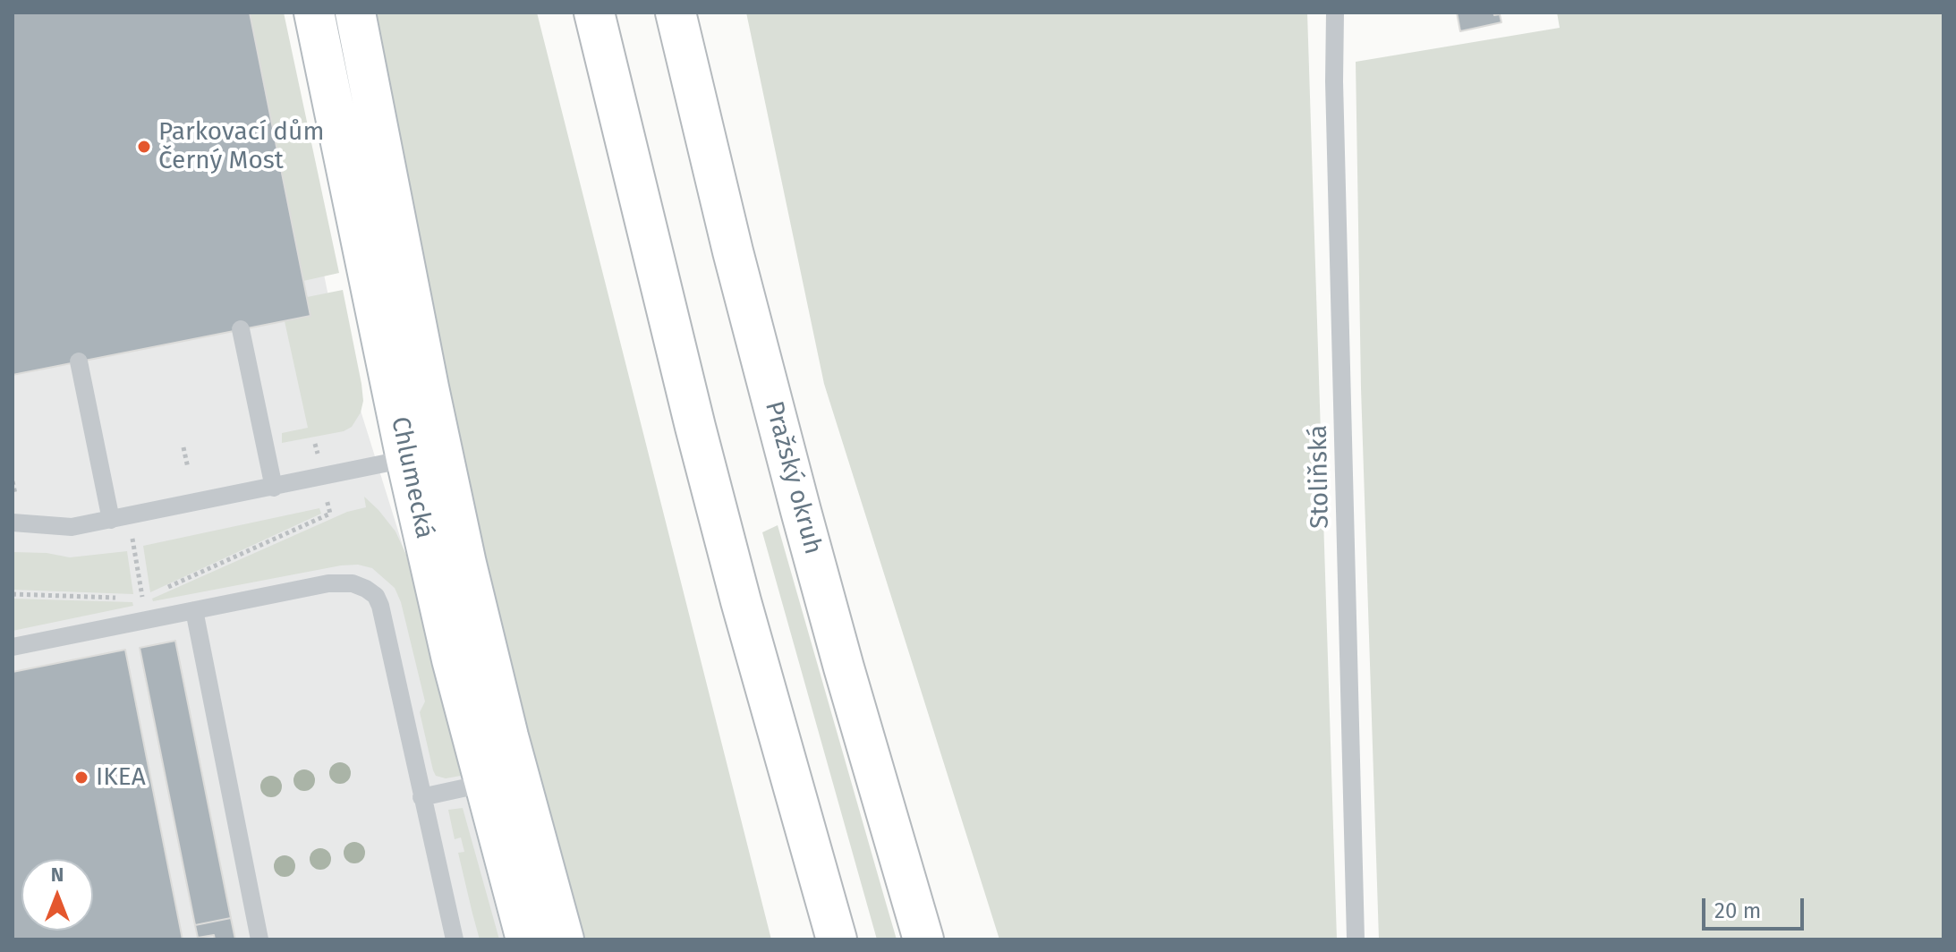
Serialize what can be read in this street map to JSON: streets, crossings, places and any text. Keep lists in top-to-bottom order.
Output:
{
  "streets": {
    "main road": ["Chlumecká", "Pražský okruh"],
    "lane": ["Stoliňská"]
  },
  "places": ["Parkovací dům Černý Most", "IKEA"],
  "scale_bar": "20 m",
  "north": "top"
}
